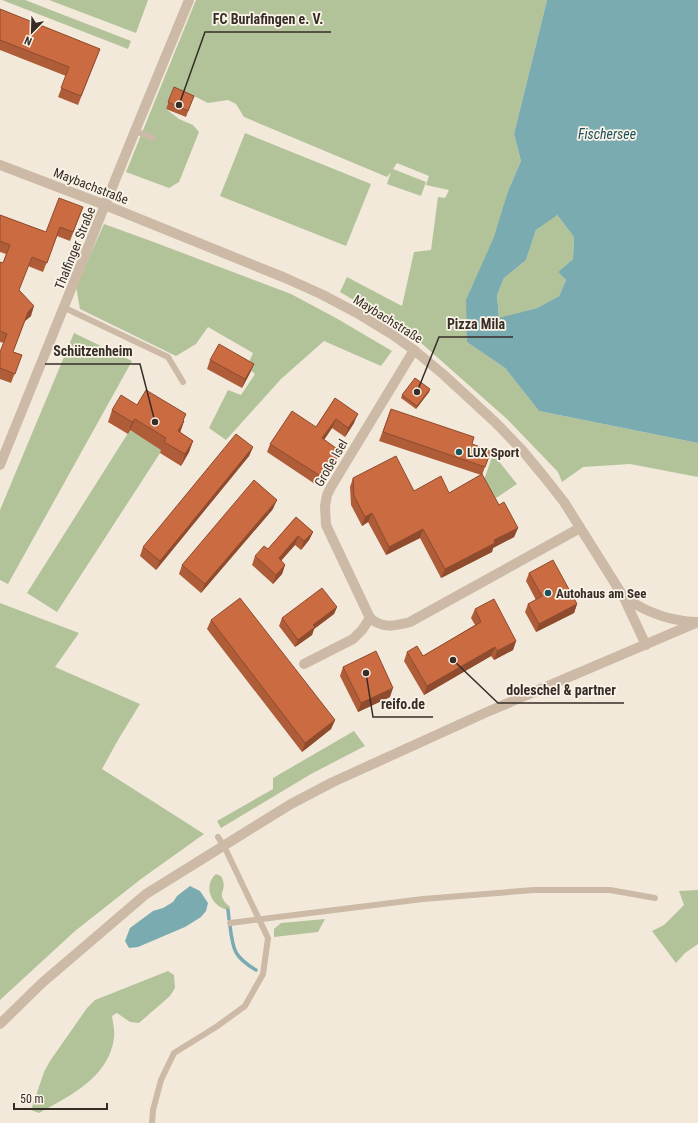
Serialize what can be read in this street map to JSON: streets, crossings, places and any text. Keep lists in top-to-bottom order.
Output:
{
  "streets": {
    "street": ["Maybachstraße", "Thalfinger Straße", "Große Isel"]
  },
  "crossings": [
    ["Maybachstraße", "Thalfinger Straße"],
    ["Maybachstraße", "Große Isel"]
  ],
  "water": ["Fischersee"],
  "places": [
    "FC Burlafingen e. V.",
    "Pizza Mila",
    "Schützenheim",
    "LUX Sport",
    "Autohaus am See",
    "doleschel & partner",
    "reifo.de"
  ],
  "scale_bar": "50 m",
  "north": "bottom left"
}
